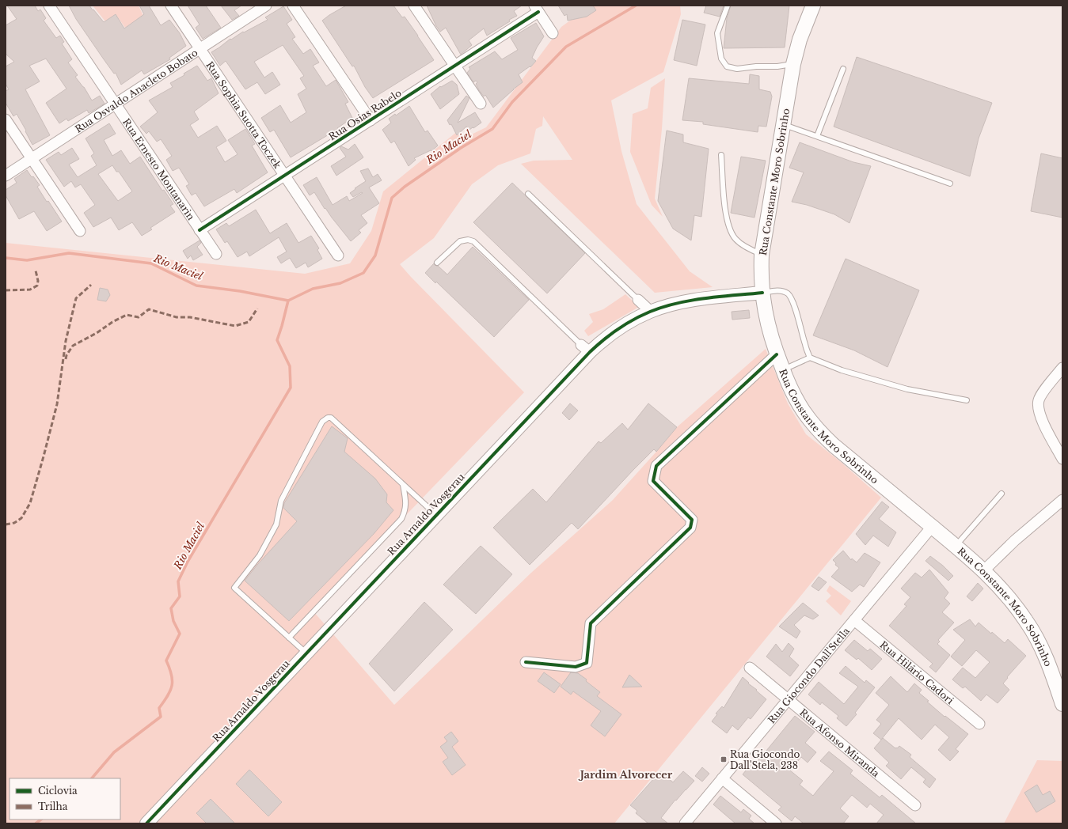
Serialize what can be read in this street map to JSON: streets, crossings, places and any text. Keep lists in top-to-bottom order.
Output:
{
  "streets": {
    "main road": ["Rua Constante Moro Sobrinho"],
    "street": [
      "Rua Osvaldo Anacleto Bobato",
      "Rua Sophia Suotta Toczek",
      "Rua Osias Rabelo",
      "Rua Ernesto Montanarin",
      "Rua Arnaldo Vosgerau",
      "Rua Hilário Cadori",
      "Rua Giocondo Dall'Stella",
      "Rua Afonso Miranda"
    ]
  },
  "crossings": [
    ["Rua Osvaldo Anacleto Bobato", "Rua Sophia Suotta Toczek"],
    ["Rua Osvaldo Anacleto Bobato", "Rua Ernesto Montanarin"],
    ["Rua Sophia Suotta Toczek", "Rua Osias Rabelo"],
    ["Rua Osias Rabelo", "Rua Ernesto Montanarin"],
    ["Rua Constante Moro Sobrinho", "Rua Arnaldo Vosgerau"],
    ["Rua Constante Moro Sobrinho", "Rua Giocondo Dall'Stella"],
    ["Rua Hilário Cadori", "Rua Giocondo Dall'Stella"],
    ["Rua Giocondo Dall'Stella", "Rua Afonso Miranda"]
  ],
  "districts": ["Jardim Alvorecer"],
  "water": ["Rio Maciel"],
  "places": {
    "transit": ["Rua Giocondo Dall'Stela, 238"]
  },
  "legend": ["Ciclovia", "Trilha"]
}
